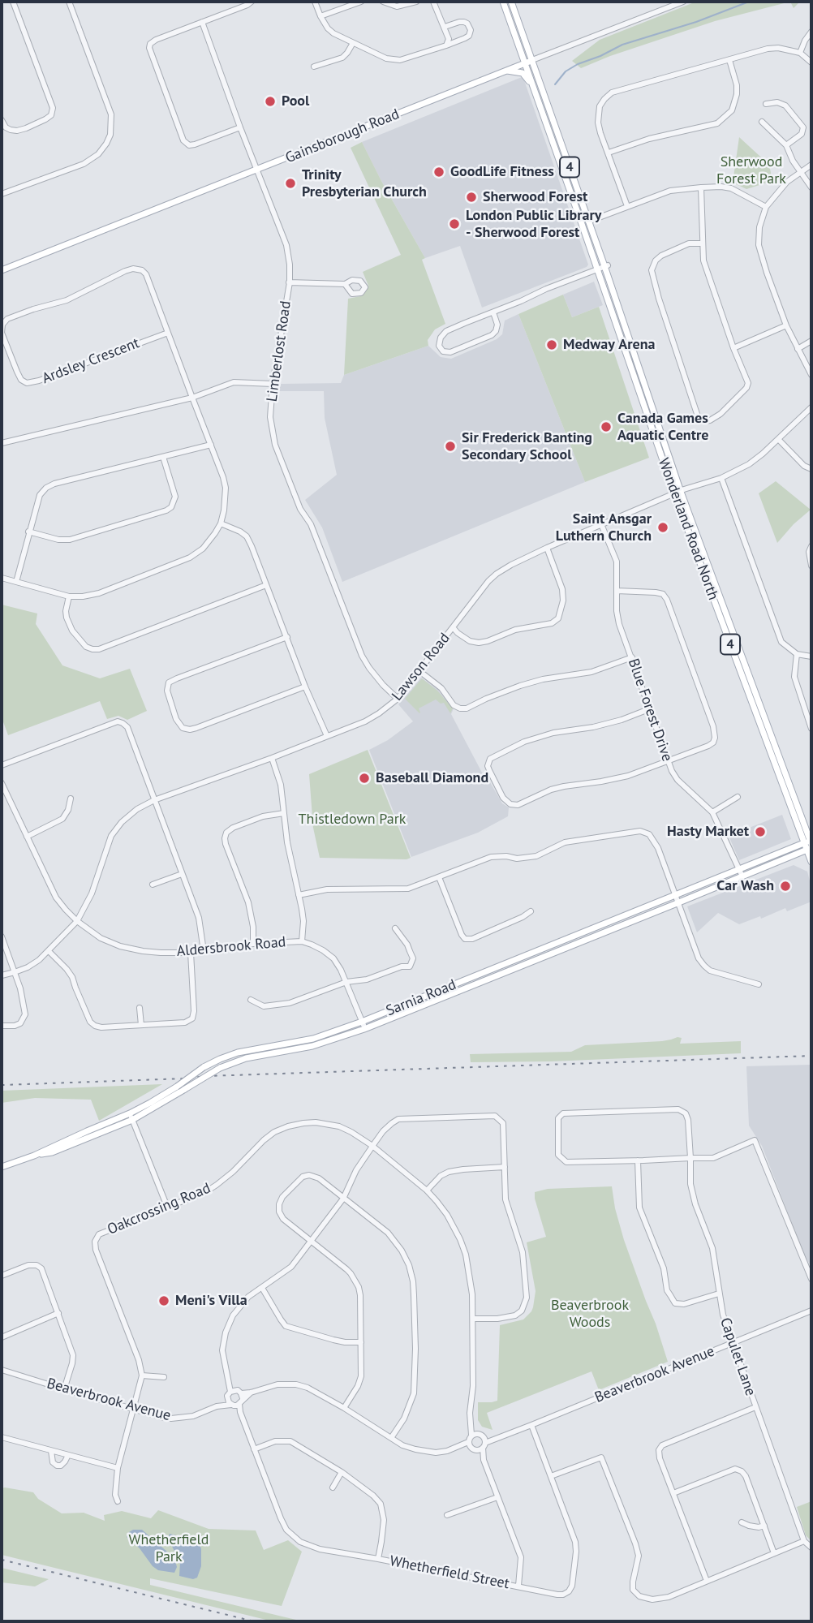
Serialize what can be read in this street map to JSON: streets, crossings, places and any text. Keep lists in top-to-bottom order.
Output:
{
  "streets": {
    "main road": [
      "Gainsborough Road",
      "4",
      "Wonderland Road North",
      "Sarnia Road"
    ],
    "street": [
      "Limberlost Road",
      "Ardsley Crescent",
      "Lawson Road",
      "Blue Forest Drive",
      "Aldersbrook Road",
      "Oakcrossing Road",
      "Capulet Lane",
      "Beaverbrook Avenue",
      "Whetherfield Street"
    ]
  },
  "crossings": [
    ["Gainsborough Road", "Limberlost Road"],
    ["Gainsborough Road", "Wonderland Road North"],
    ["Limberlost Road", "Lawson Road"],
    ["Wonderland Road North", "Lawson Road"],
    ["Wonderland Road North", "Sarnia Road"],
    ["Lawson Road", "Blue Forest Drive"],
    ["Lawson Road", "Aldersbrook Road"],
    ["Blue Forest Drive", "Sarnia Road"],
    ["Aldersbrook Road", "Sarnia Road"],
    ["Oakcrossing Road", "Beaverbrook Avenue"],
    ["Capulet Lane", "Beaverbrook Avenue"],
    ["Beaverbrook Avenue", "Whetherfield Street"]
  ],
  "parks": [
    "Sherwood Forest Park",
    "Thistledown Park",
    "Beaverbrook Woods",
    "Whetherfield Park"
  ],
  "places": [
    "Pool",
    "GoodLife Fitness",
    "Trinity Presbyterian Church",
    "Sherwood Forest",
    "London Public Library - Sherwood Forest",
    "Medway Arena",
    "Canada Games Aquatic Centre",
    "Sir Frederick Banting Secondary School",
    "Saint Ansgar Luthern Church",
    "Baseball Diamond",
    "Hasty Market",
    "Car Wash",
    "Meni's Villa"
  ]
}
